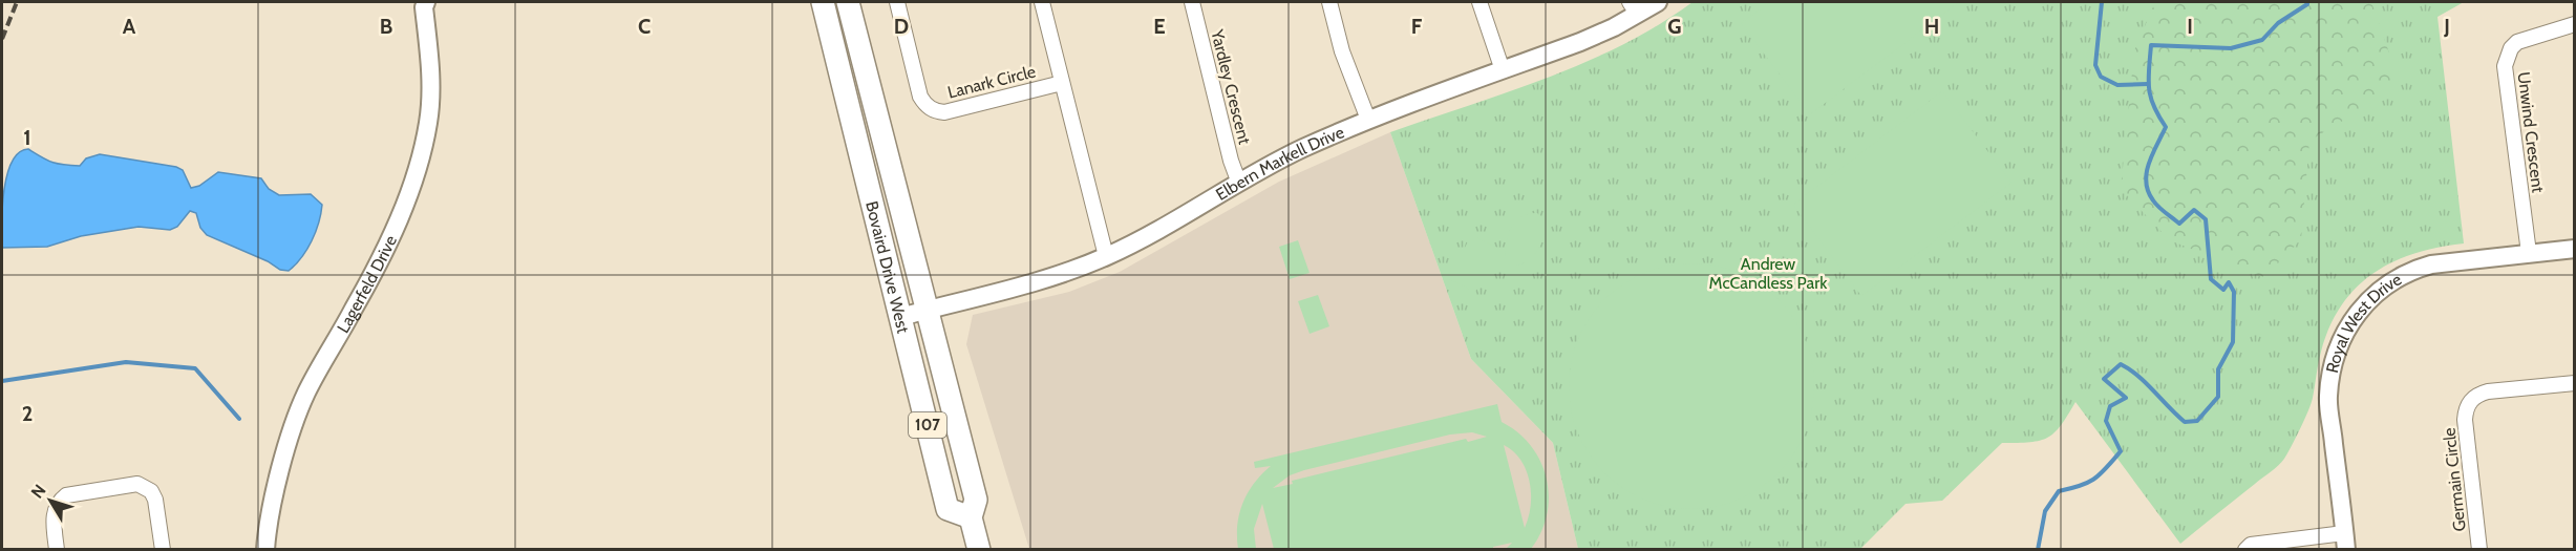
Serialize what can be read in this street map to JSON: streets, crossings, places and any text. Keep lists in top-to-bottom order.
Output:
{
  "streets": {
    "main road": ["Bovaird Drive West", "107"],
    "street": [
      "Lanark Circle",
      "Yardley Crescent",
      "Unwind Crescent",
      "Elbern Markell Drive",
      "Lagerfeld Drive",
      "Royal West Drive",
      "Germain Circle"
    ]
  },
  "crossings": [
    ["Lanark Circle", "Elbern Markell Drive"],
    ["Yardley Crescent", "Elbern Markell Drive"],
    ["Unwind Crescent", "Royal West Drive"],
    ["Elbern Markell Drive", "Bovaird Drive West"]
  ],
  "parks": ["Andrew McCandless Park"],
  "north": "top left",
  "grid": {
    "columns": [
      "A",
      "B",
      "C",
      "D",
      "E",
      "F",
      "G",
      "H",
      "I",
      "J"
    ],
    "rows": ["1", "2"]
  }
}
